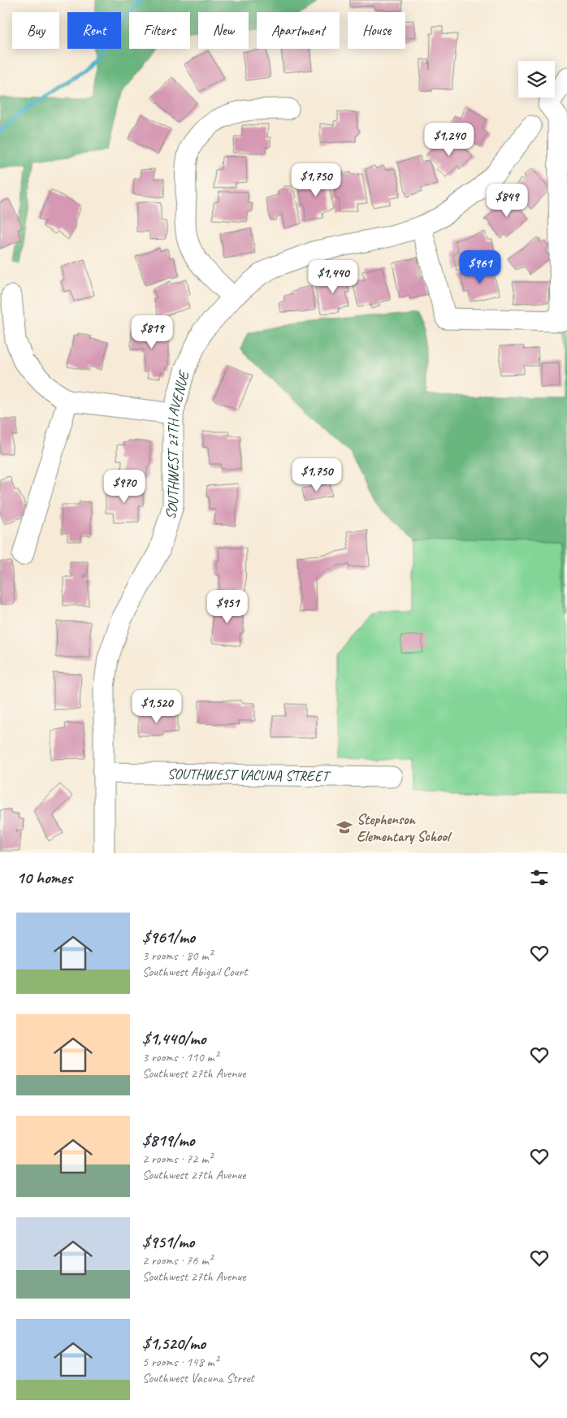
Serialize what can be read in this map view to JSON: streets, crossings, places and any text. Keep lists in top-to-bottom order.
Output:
{
  "streets": {
    "street": ["SOUTHWEST 27TH AVENUE", "SOUTHWEST VACUNA STREET"]
  },
  "crossings": [
    ["SOUTHWEST 27TH AVENUE", "SOUTHWEST VACUNA STREET"]
  ],
  "places": {
    "school or university": ["Stephenson Elementary School"]
  },
  "page": {
    "chip": [
      "Buy",
      "Rent",
      "Filters",
      "New",
      "Apartment",
      "House"
    ],
    "price": [
      "$1,240",
      "$1,750",
      "$849",
      "$961",
      "$1,440",
      "$819",
      "$1,750",
      "$970",
      "$951",
      "$1,520"
    ],
    "heading": "10 homes",
    "list": [
      {
        "name": "$961/mo",
        "note": "3 rooms · 80 m² · Southwest Abigail Court"
      },
      {
        "name": "$1,440/mo",
        "note": "3 rooms · 110 m² · Southwest 27th Avenue"
      },
      {
        "name": "$819/mo",
        "note": "2 rooms · 72 m² · Southwest 27th Avenue"
      },
      {
        "name": "$951/mo",
        "note": "2 rooms · 76 m² · Southwest 27th Avenue"
      },
      {
        "name": "$1,520/mo",
        "note": "5 rooms · 148 m² · Southwest Vacuna Street"
      }
    ]
  }
}
